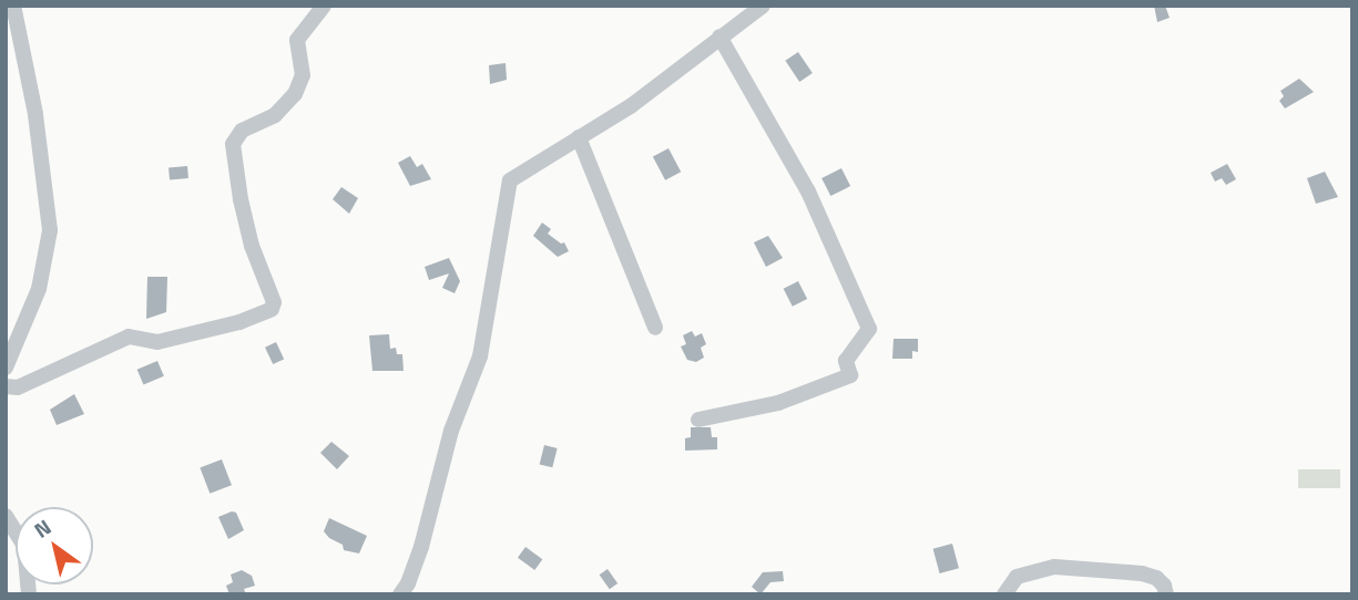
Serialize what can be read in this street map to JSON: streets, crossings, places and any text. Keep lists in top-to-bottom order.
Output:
{
  "north": "top left"
}
